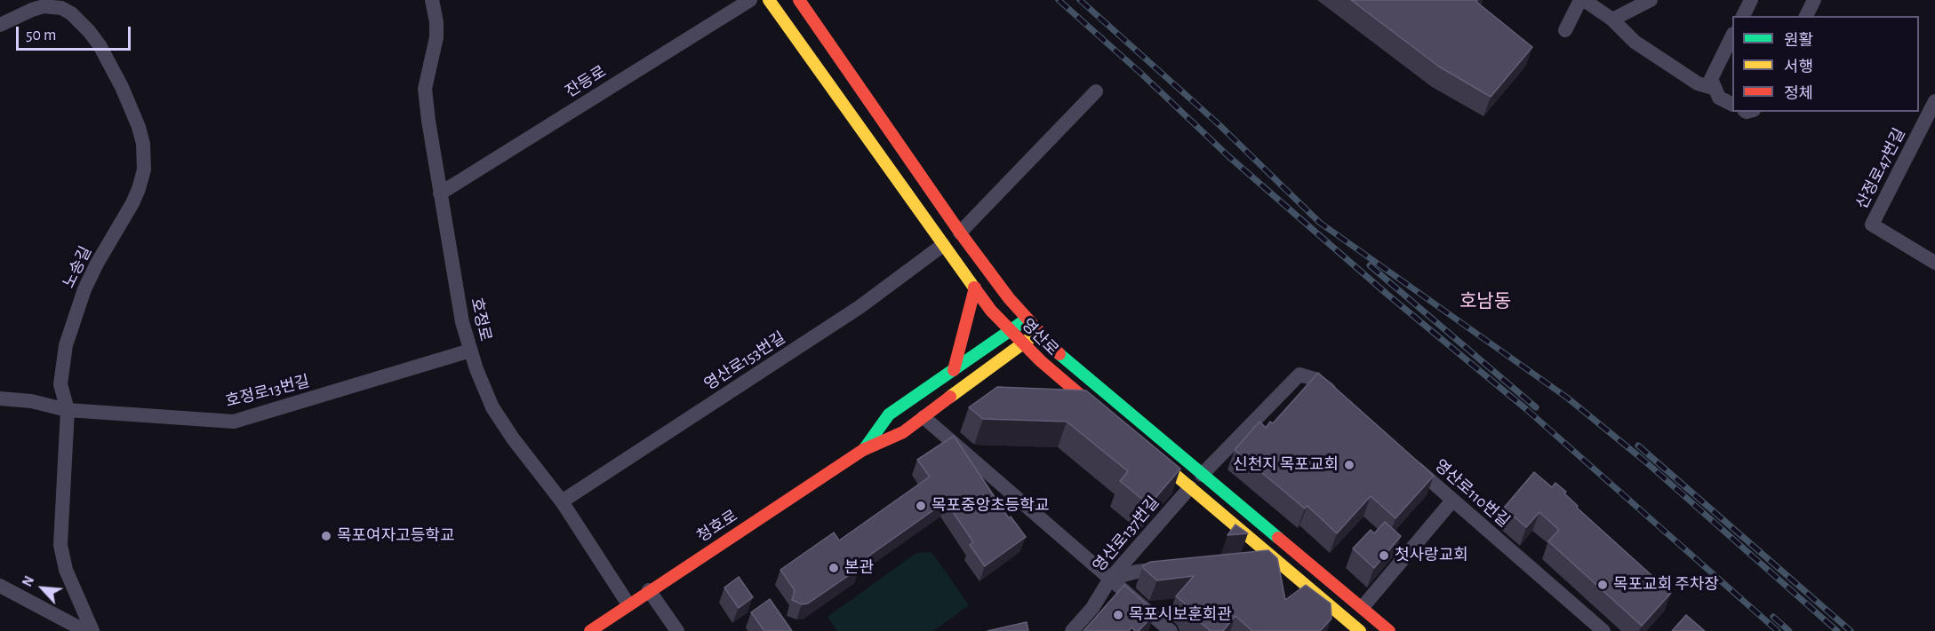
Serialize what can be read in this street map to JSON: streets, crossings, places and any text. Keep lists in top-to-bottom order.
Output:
{
  "streets": {
    "street": [
      "잔등로",
      "산정로47번길",
      "노송길",
      "호정로",
      "영산로",
      "영산로153번길",
      "호정로13번길",
      "영산로110번길",
      "청호로",
      "영산로137번길"
    ]
  },
  "crossings": [
    ["잔등로", "호정로"],
    ["노송길", "호정로13번길"],
    ["호정로", "영산로153번길"],
    ["호정로", "호정로13번길"],
    ["호정로", "청호로"],
    ["영산로", "영산로153번길"],
    ["영산로", "청호로"]
  ],
  "districts": ["호남동"],
  "places": [
    "신천지 목포교회",
    "목포중앙초등학교",
    "목포여자고등학교",
    "첫사랑교회",
    "본관",
    "목포교회 주차장",
    "목포시보훈회관"
  ],
  "legend": ["원활", "서행", "정체"],
  "scale_bar": "50 m",
  "north": "top left"
}
